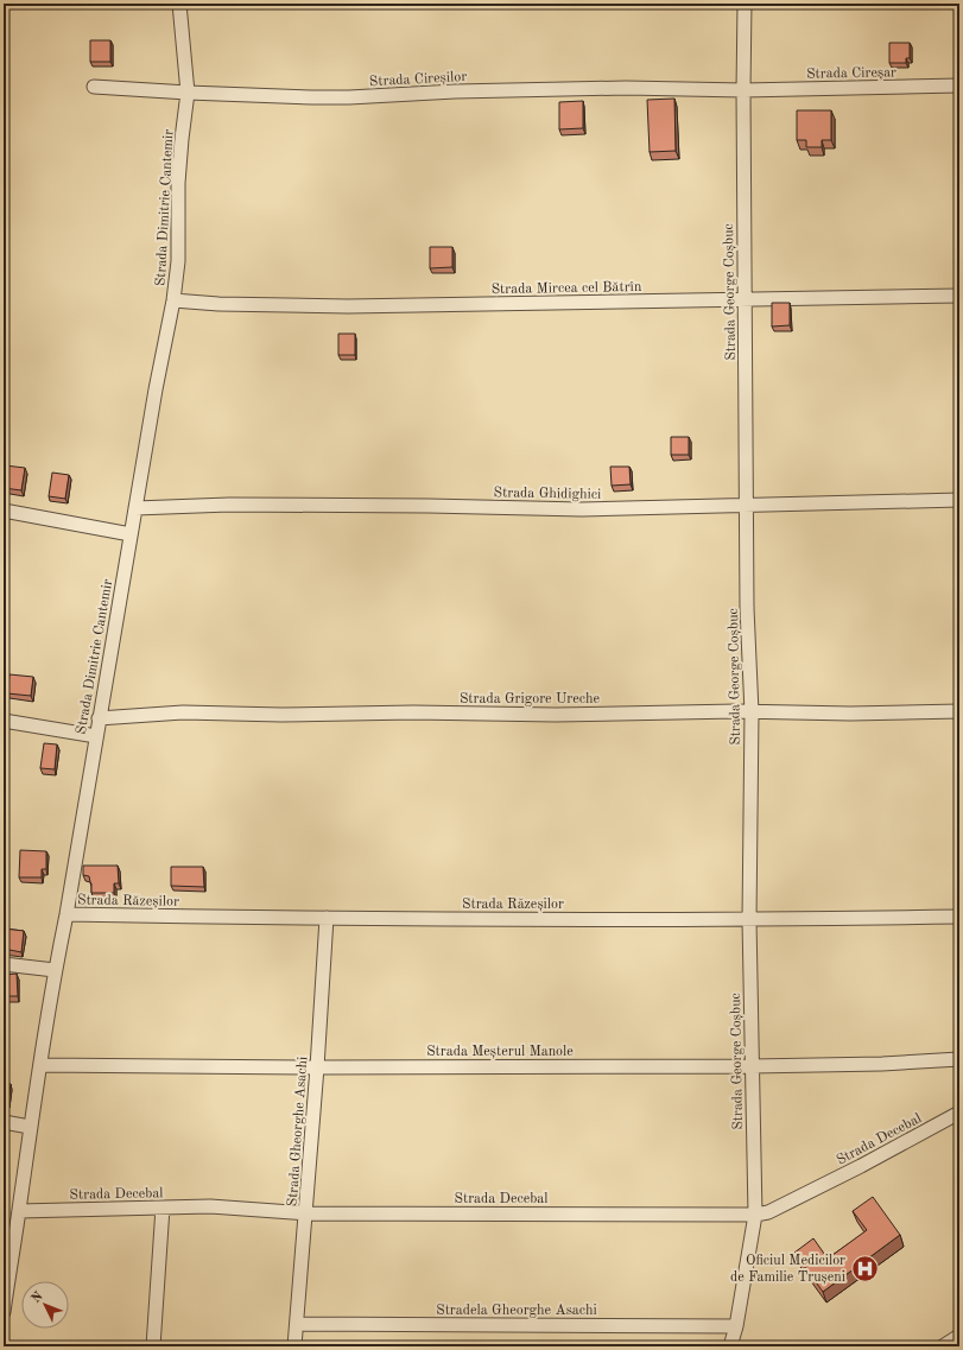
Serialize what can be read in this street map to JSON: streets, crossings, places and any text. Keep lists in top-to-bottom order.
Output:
{
  "streets": {
    "street": [
      "Strada Cireșar",
      "Strada Cireșilor",
      "Strada Dimitrie Cantemir",
      "Strada Mircea cel Bătrîn",
      "Strada George Coșbuc",
      "Strada Ghidighici",
      "Strada Grigore Ureche",
      "Strada Răzeșilor",
      "Strada Meșterul Manole",
      "Strada Gheorghe Asachi",
      "Strada Decebal",
      "Stradela Gheorghe Asachi"
    ]
  },
  "crossings": [
    ["Strada Cireșar", "Strada Cireșilor"],
    ["Strada Cireșar", "Strada George Coșbuc"],
    ["Strada Cireșilor", "Strada Dimitrie Cantemir"],
    ["Strada Cireșilor", "Strada George Coșbuc"],
    ["Strada Dimitrie Cantemir", "Strada Mircea cel Bătrîn"],
    ["Strada Dimitrie Cantemir", "Strada Ghidighici"],
    ["Strada Dimitrie Cantemir", "Strada Grigore Ureche"],
    ["Strada Dimitrie Cantemir", "Strada Răzeșilor"],
    ["Strada Dimitrie Cantemir", "Strada Meșterul Manole"],
    ["Strada Dimitrie Cantemir", "Strada Decebal"],
    ["Strada Mircea cel Bătrîn", "Strada George Coșbuc"],
    ["Strada George Coșbuc", "Strada Ghidighici"],
    ["Strada George Coșbuc", "Strada Grigore Ureche"],
    ["Strada George Coșbuc", "Strada Răzeșilor"],
    ["Strada George Coșbuc", "Strada Meșterul Manole"],
    ["Strada George Coșbuc", "Strada Decebal"],
    ["Strada George Coșbuc", "Stradela Gheorghe Asachi"],
    ["Strada Răzeșilor", "Strada Gheorghe Asachi"],
    ["Strada Meșterul Manole", "Strada Gheorghe Asachi"],
    ["Strada Gheorghe Asachi", "Strada Decebal"],
    ["Strada Gheorghe Asachi", "Stradela Gheorghe Asachi"]
  ],
  "places": {
    "hospital": ["Oficiul Medicilor de Familie Trușeni"]
  },
  "north": "top left"
}
